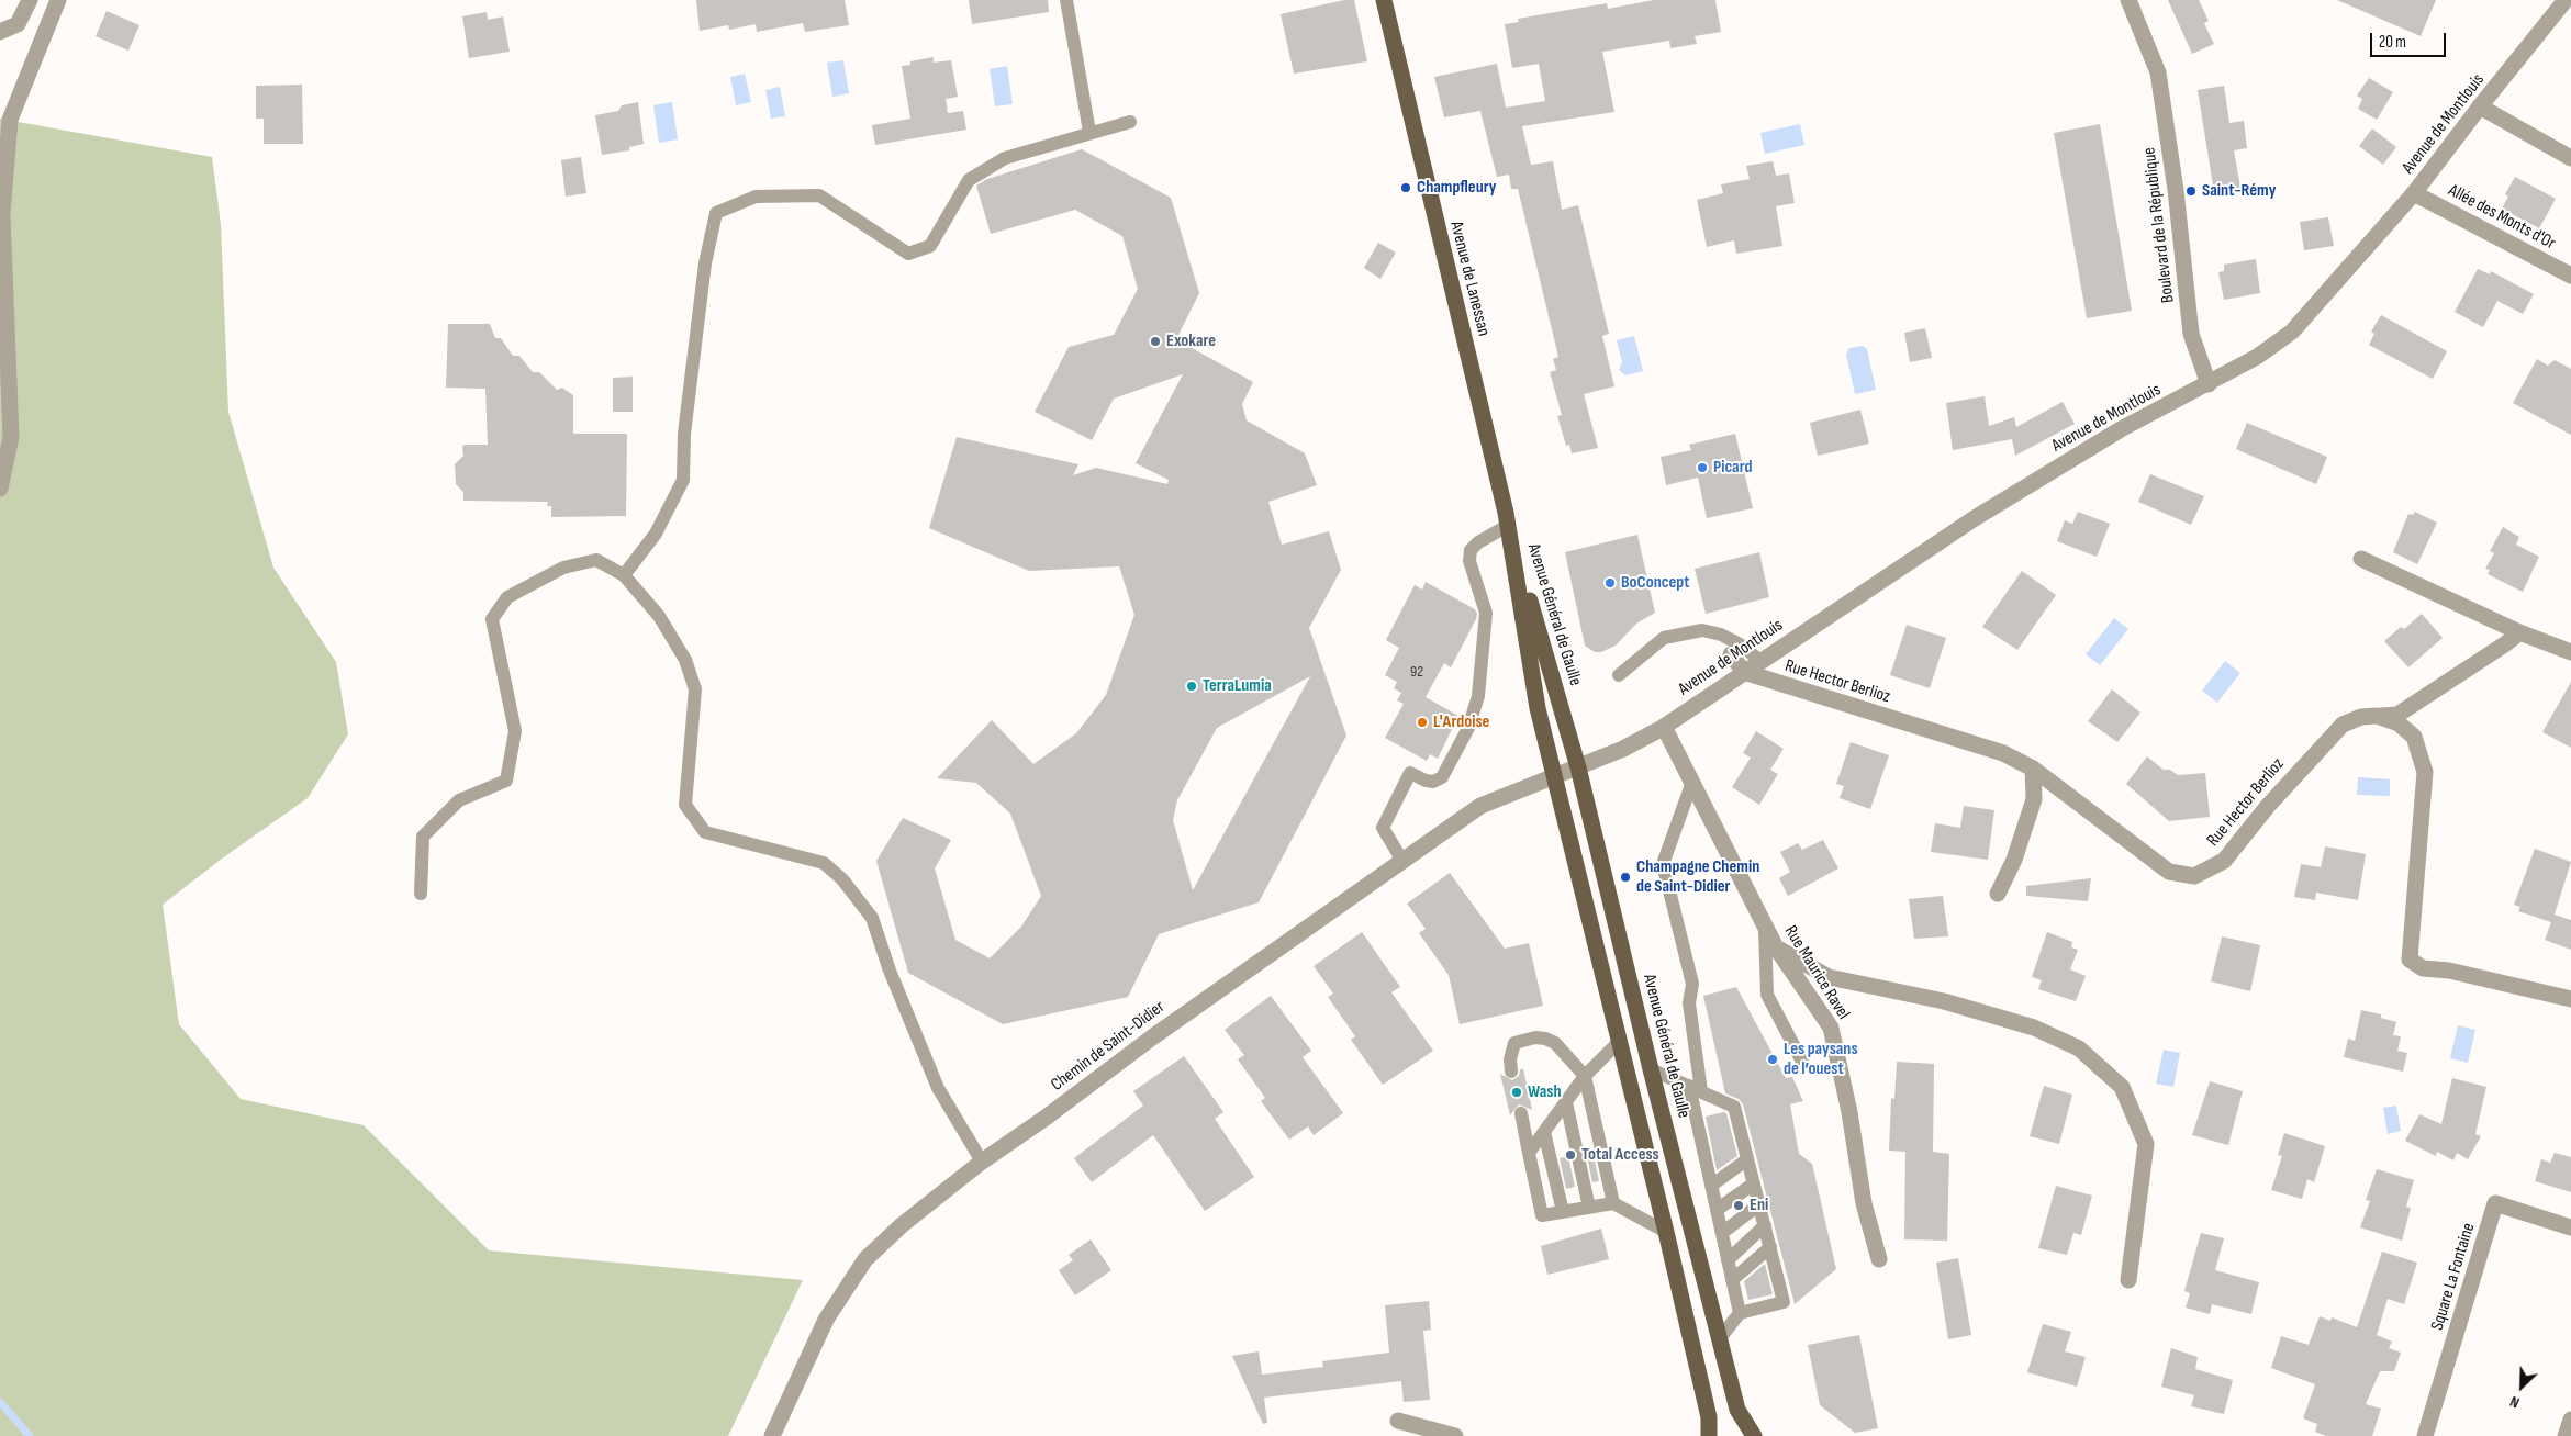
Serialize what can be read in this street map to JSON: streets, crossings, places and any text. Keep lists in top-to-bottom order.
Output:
{
  "streets": {
    "main road": ["Avenue de Lanessan", "Avenue Général de Gaulle"],
    "street": [
      "Avenue de Montlouis",
      "Allée des Monts d'Or",
      "Boulevard de la République",
      "Rue Hector Berlioz",
      "Rue Maurice Ravel",
      "Chemin de Saint-Didier",
      "Square La Fontaine"
    ]
  },
  "crossings": [
    ["Avenue de Montlouis", "Allée des Monts d'Or"],
    ["Avenue de Montlouis", "Boulevard de la République"],
    ["Avenue de Montlouis", "Avenue Général de Gaulle"],
    ["Avenue de Montlouis", "Rue Hector Berlioz"],
    ["Avenue de Montlouis", "Rue Maurice Ravel"],
    ["Avenue de Montlouis", "Chemin de Saint-Didier"],
    ["Avenue de Lanessan", "Avenue Général de Gaulle"],
    ["Avenue Général de Gaulle", "Chemin de Saint-Didier"]
  ],
  "places": [
    "Champfleury",
    "Saint-Rémy",
    "Exokare",
    "Picard",
    "BoConcept",
    "TerraLumia",
    "L'Ardoise",
    "Champagne Chemin de Saint-Didier",
    "Les paysans de l’ouest",
    "Wash",
    "Total Access",
    "Eni"
  ],
  "house_numbers": ["92"],
  "scale_bar": "20 m",
  "north": "bottom left"
}
